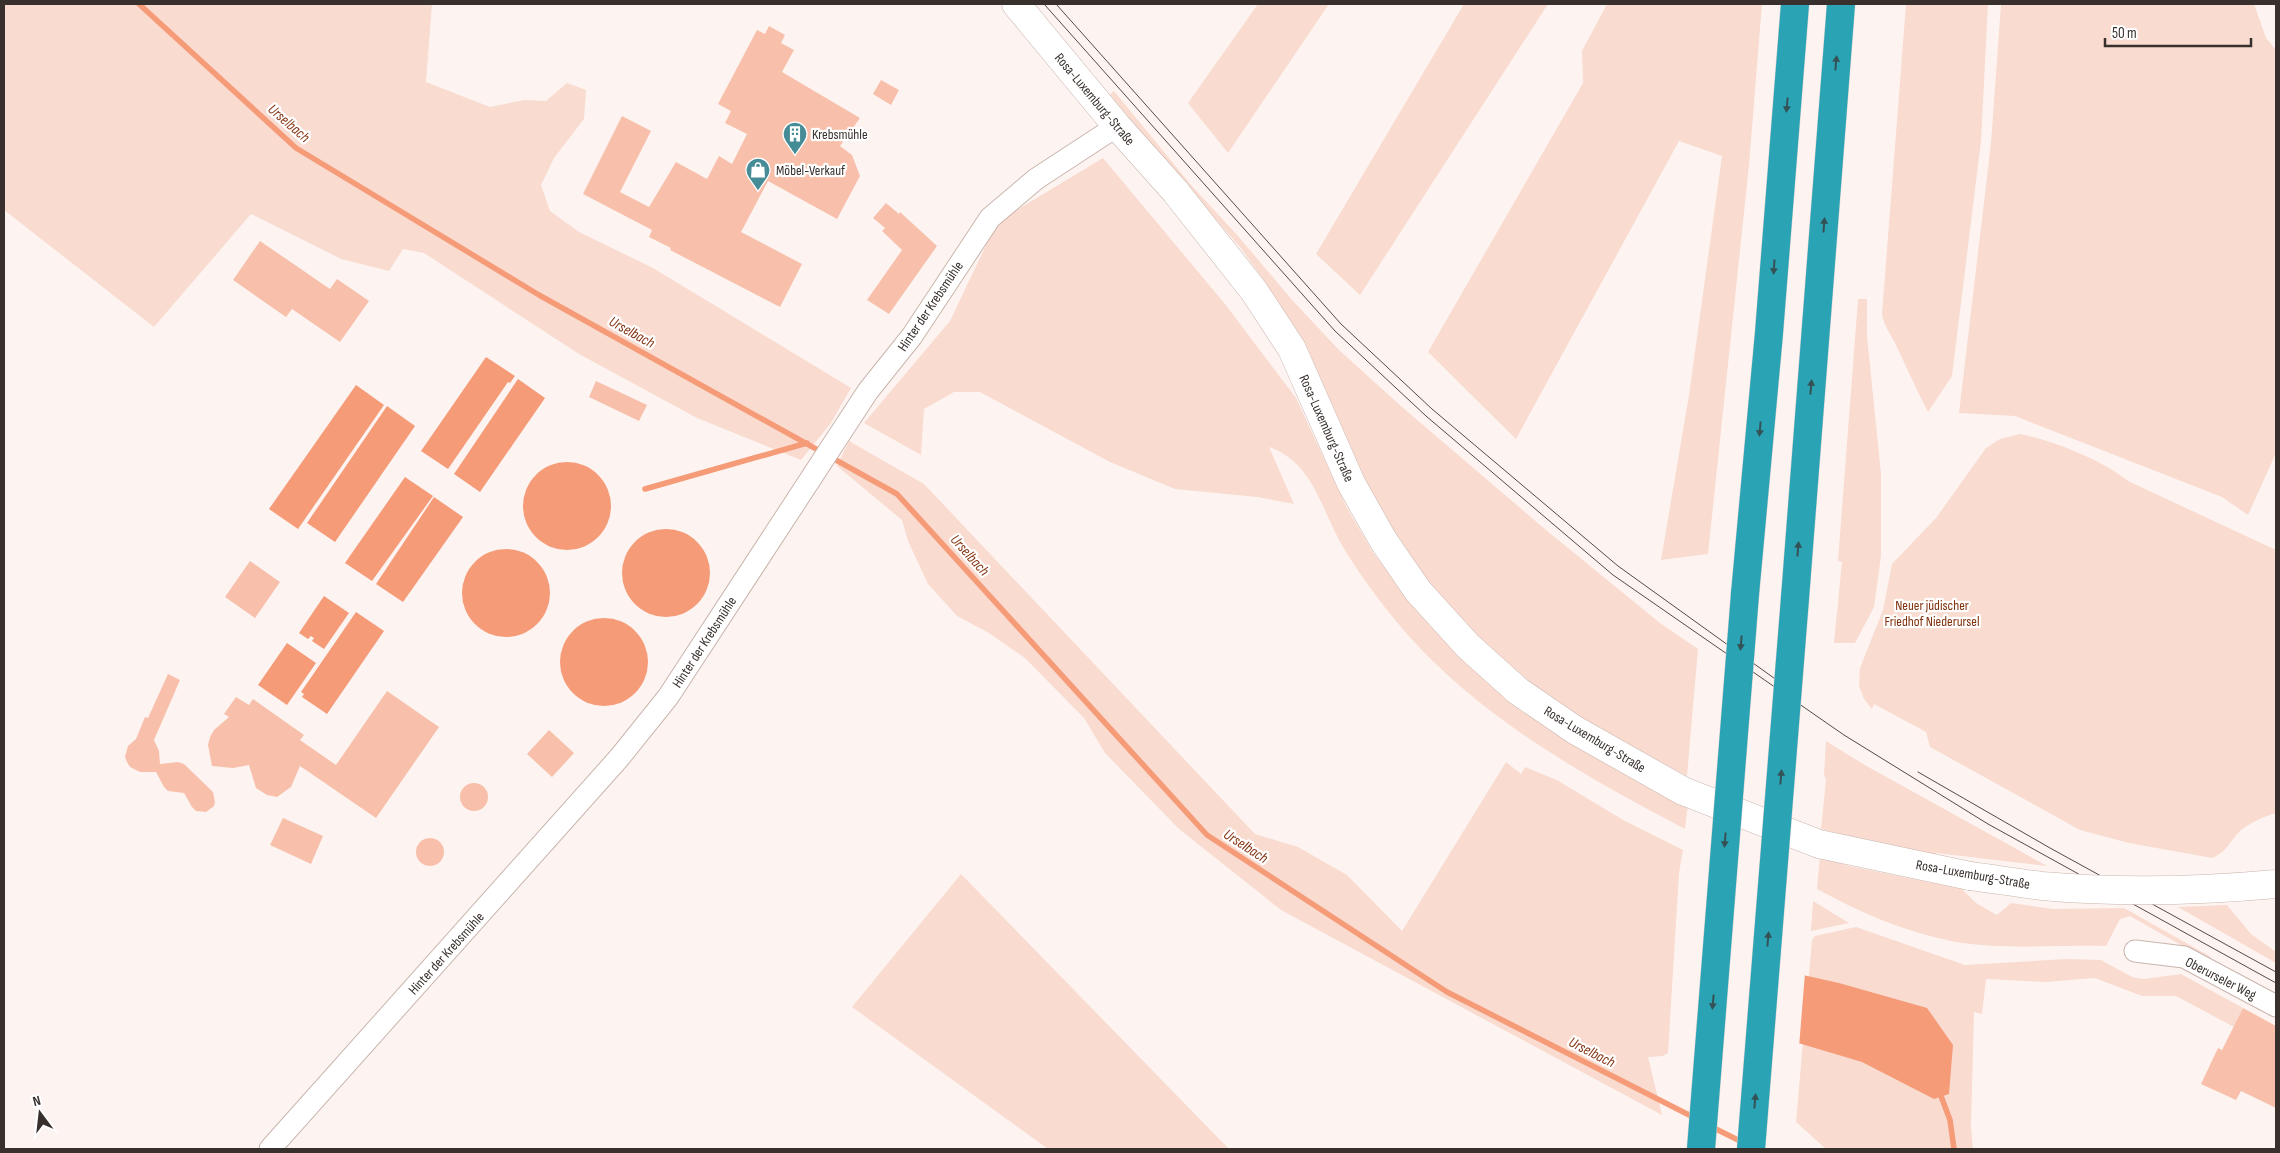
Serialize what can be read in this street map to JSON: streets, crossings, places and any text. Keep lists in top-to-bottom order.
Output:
{
  "streets": {
    "main road": ["Rosa-Luxemburg-Straße"],
    "street": ["Hinter der Krebsmühle", "Oberurseler Weg"]
  },
  "crossings": [
    ["Rosa-Luxemburg-Straße", "Hinter der Krebsmühle"]
  ],
  "water": ["Urselbach"],
  "parks": ["Neuer jüdischer Friedhof Niederursel"],
  "places": {
    "building": ["Krebsmühle"],
    "shop": ["Möbel-Verkauf"]
  },
  "scale_bar": "50 m",
  "north": "top"
}
